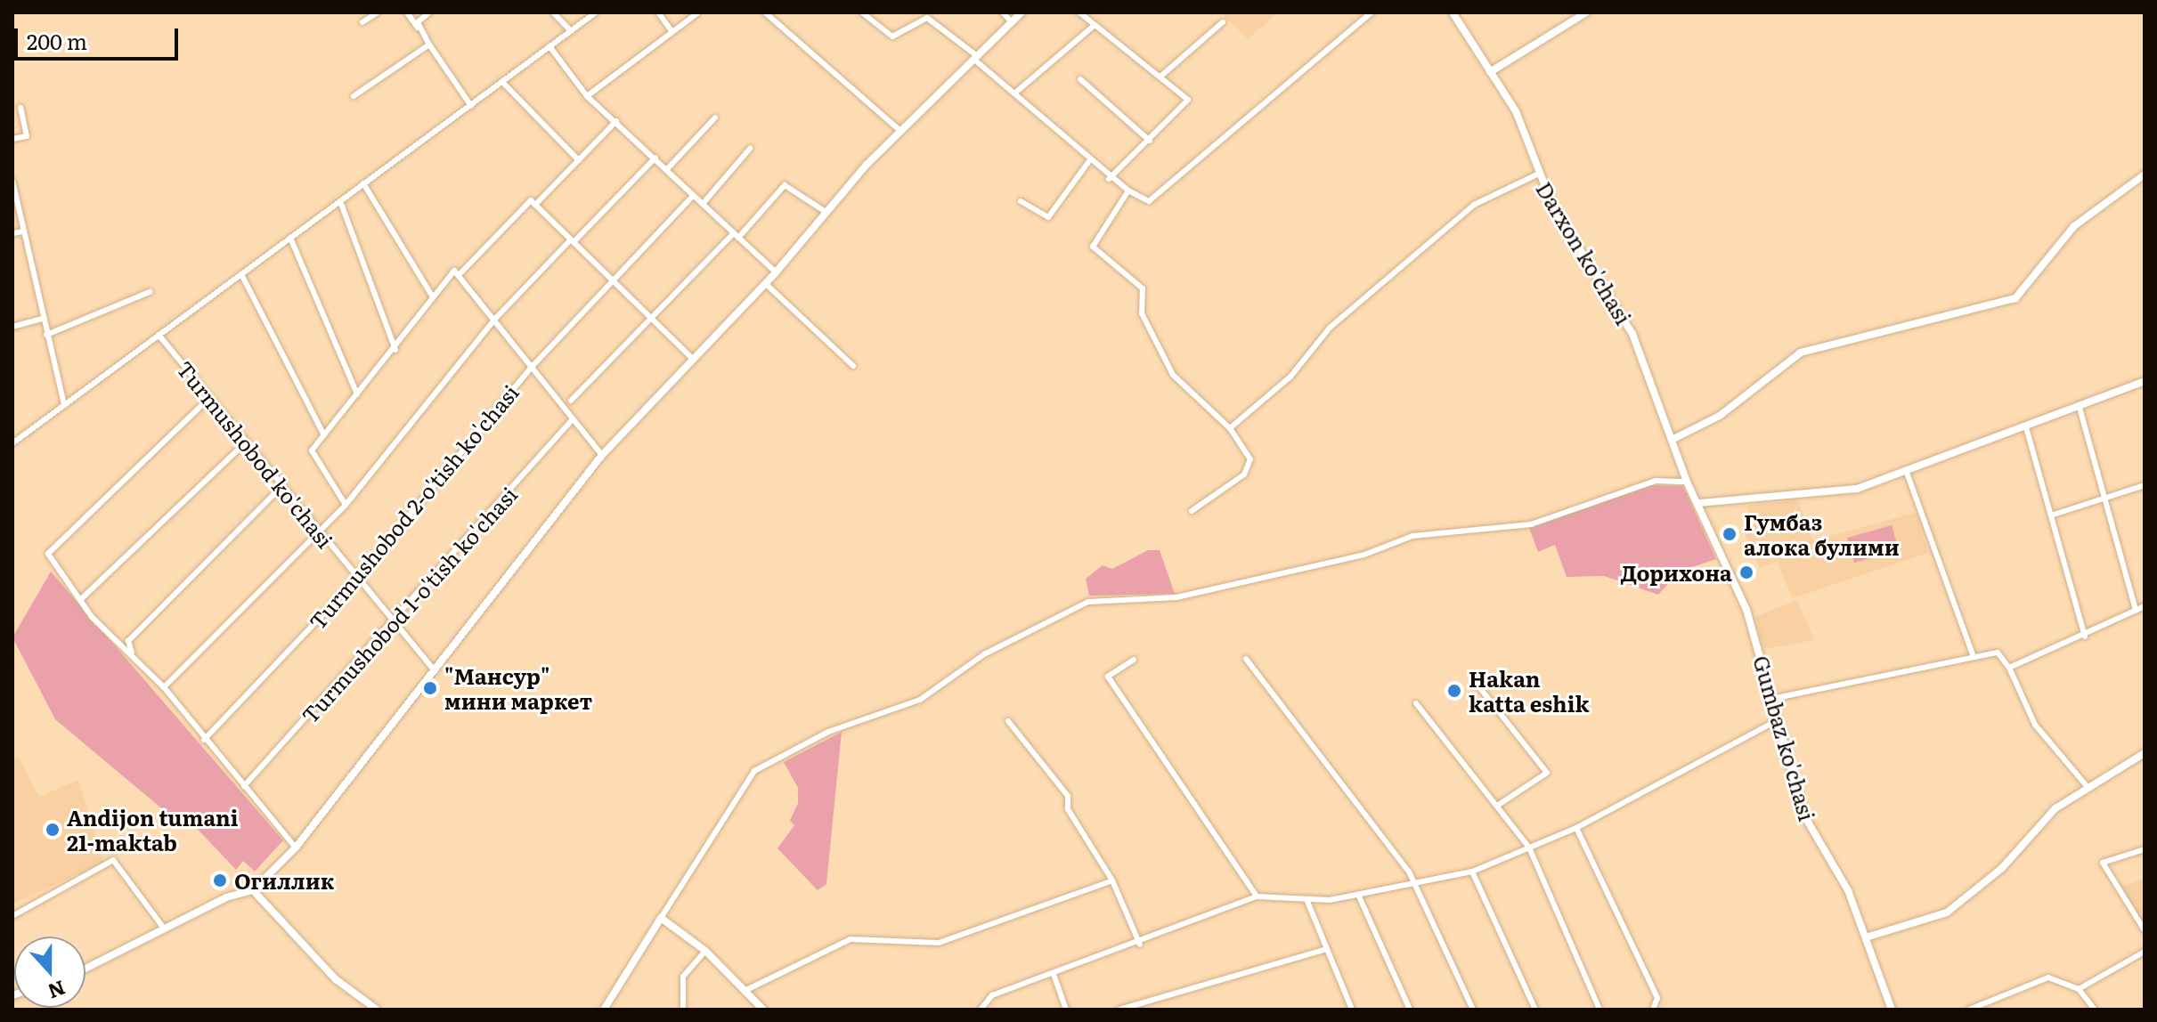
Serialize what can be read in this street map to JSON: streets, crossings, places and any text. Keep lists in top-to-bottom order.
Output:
{
  "streets": {
    "street": [
      "Darxon ko'chasi",
      "Turmushobod ko'chasi",
      "Turmushobod 2-o'tish ko'chasi",
      "Turmushobod 1-o'tish ko'chasi",
      "Gumbaz ko'chasi"
    ]
  },
  "crossings": [
    ["Darxon ko'chasi", "Gumbaz ko'chasi"],
    ["Turmushobod ko'chasi", "Turmushobod 2-o'tish ko'chasi"],
    ["Turmushobod ko'chasi", "Turmushobod 1-o'tish ko'chasi"]
  ],
  "places": [
    "Гумбаз алока булими",
    "Дорихона",
    "\"Мансур\" мини маркет",
    "Hakan katta eshik",
    "Andijon tumani 21-maktab",
    "Огиллик"
  ],
  "scale_bar": "200 m",
  "north": "bottom"
}
